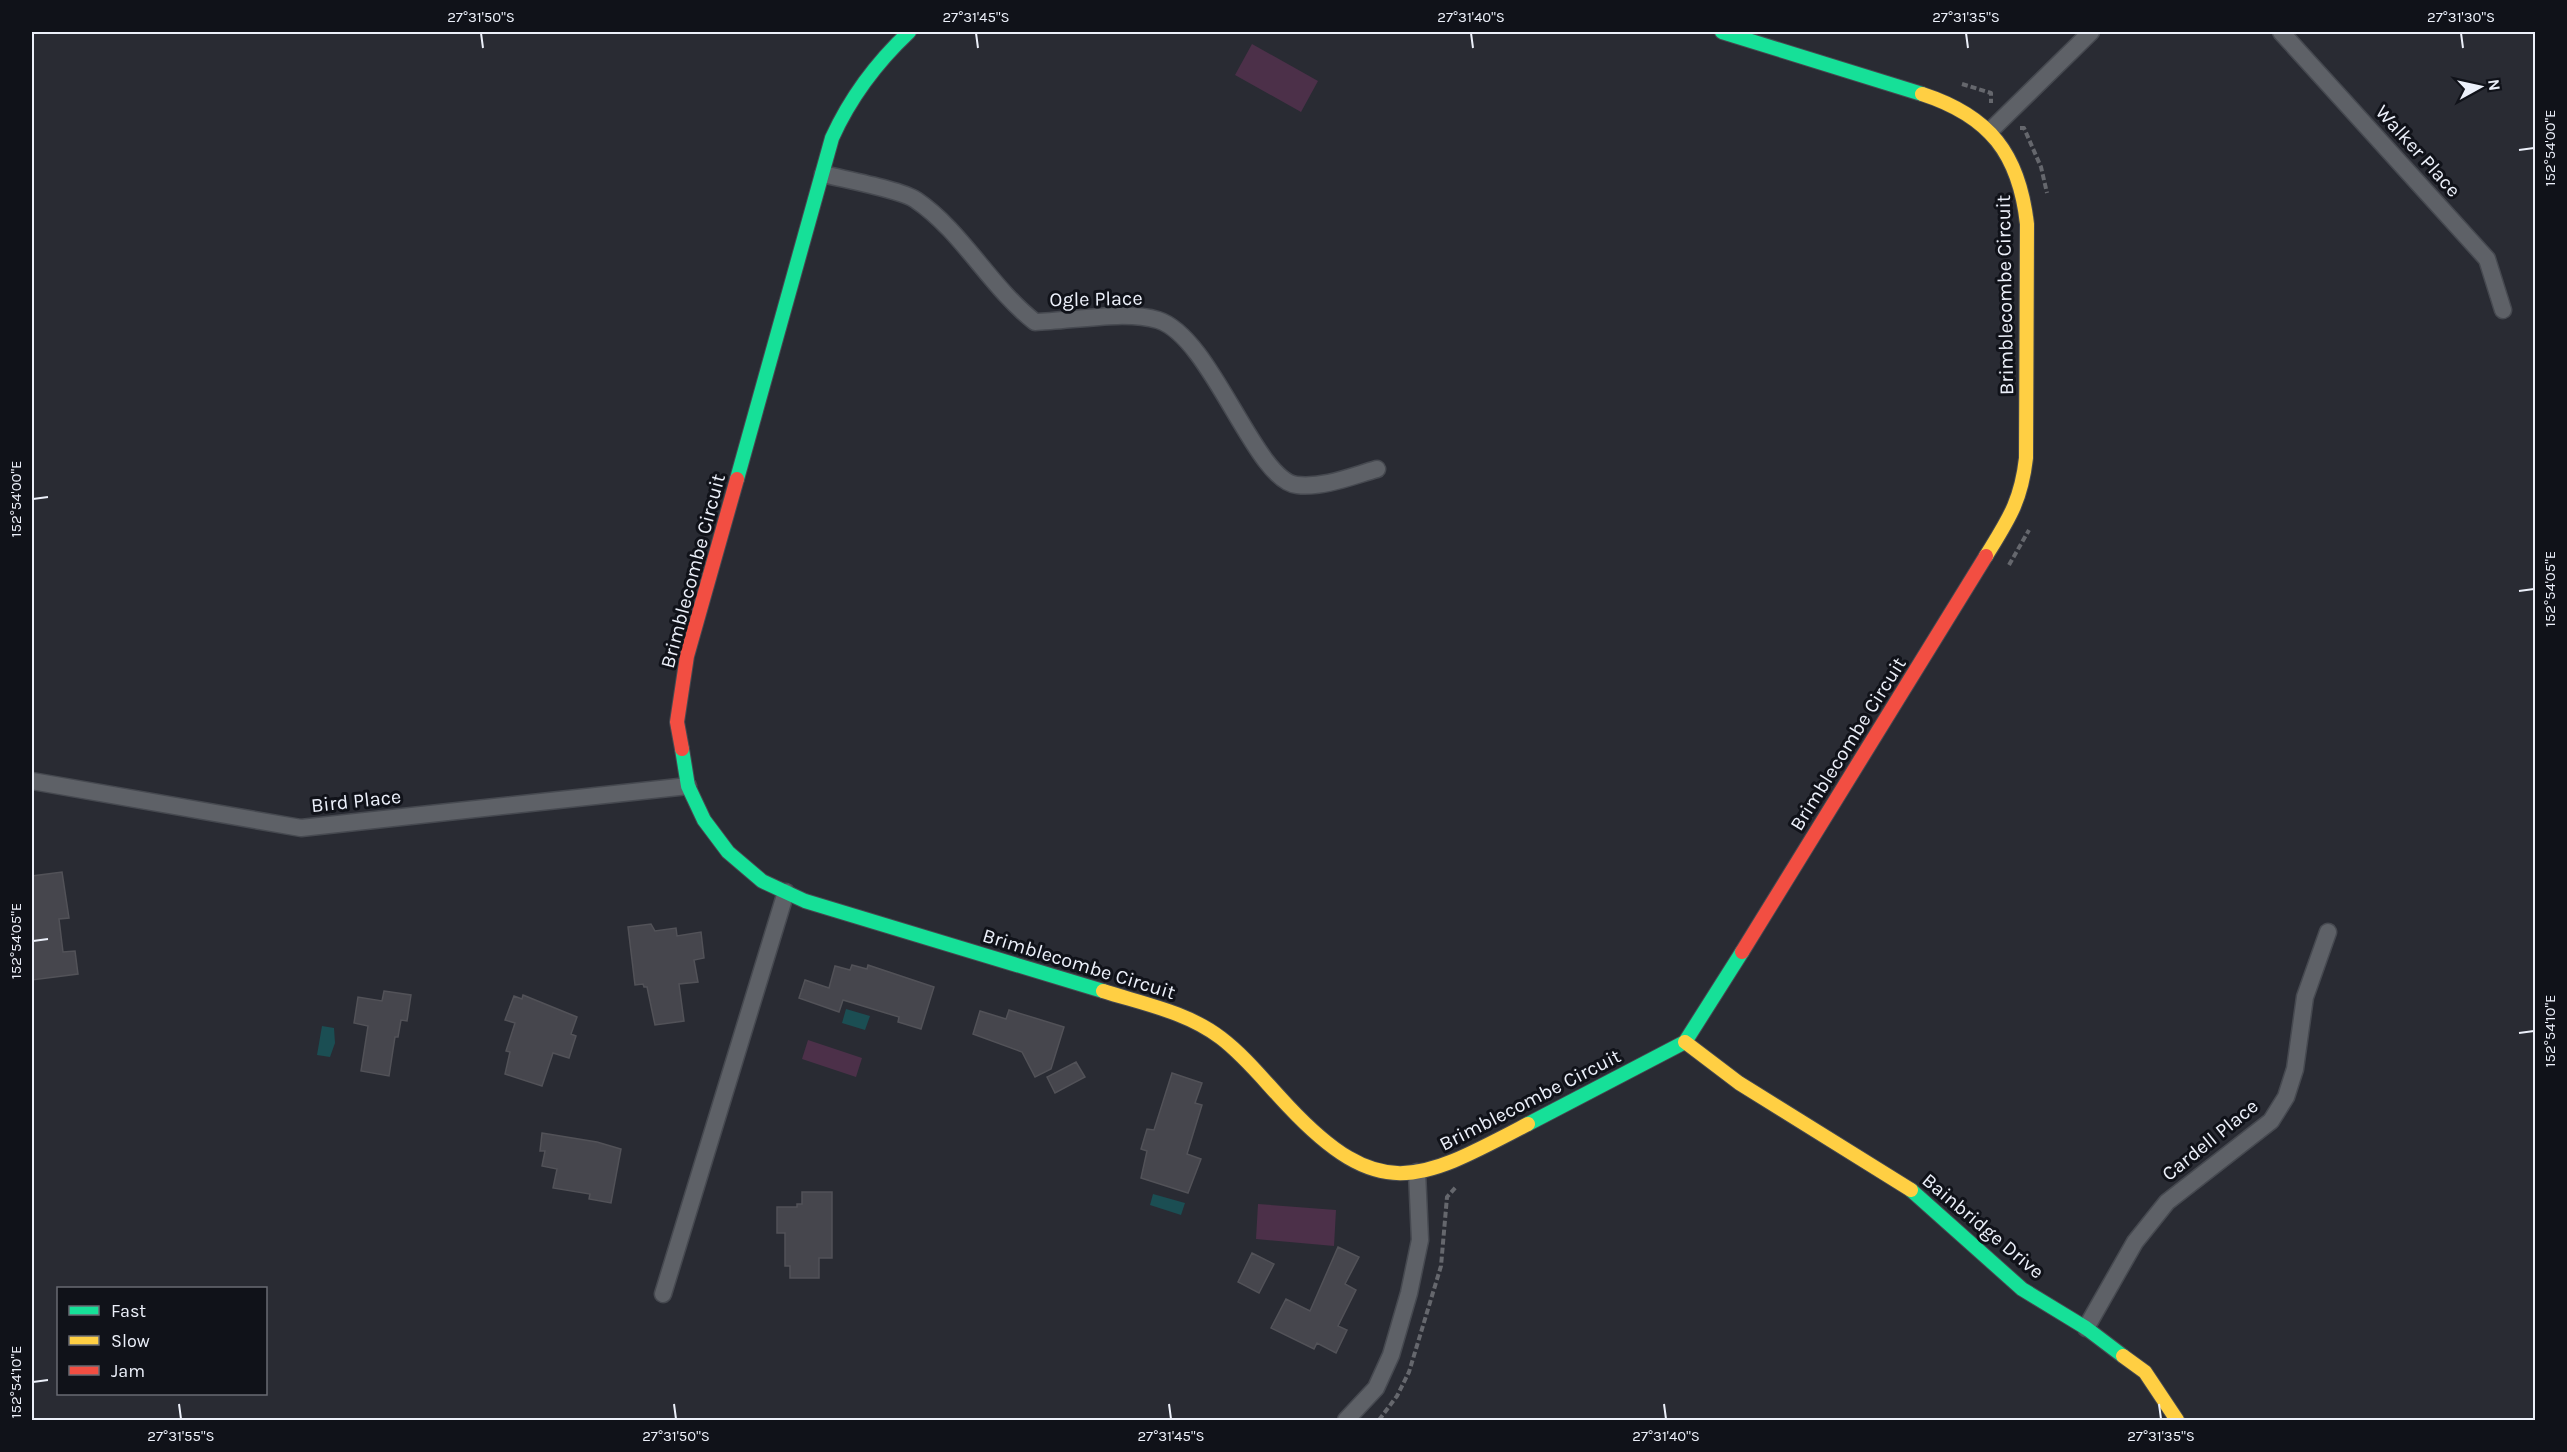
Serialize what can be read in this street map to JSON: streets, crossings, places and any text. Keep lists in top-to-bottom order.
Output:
{
  "streets": {
    "street": [
      "Walker Place",
      "Brimblecombe Circuit",
      "Ogle Place",
      "Bird Place",
      "Cardell Place",
      "Bainbridge Drive"
    ]
  },
  "crossings": [
    ["Brimblecombe Circuit", "Ogle Place"],
    ["Brimblecombe Circuit", "Bird Place"],
    ["Brimblecombe Circuit", "Bainbridge Drive"],
    ["Cardell Place", "Bainbridge Drive"]
  ],
  "legend": ["Fast", "Slow", "Jam"],
  "north": "right",
  "coordinates": [
    "27°31'50\"S",
    "27°31'45\"S",
    "27°31'40\"S",
    "27°31'35\"S",
    "27°31'30\"S",
    "152°54'00\"E",
    "152°54'05\"E",
    "152°54'10\"E",
    "27°31'55\"S"
  ]
}
